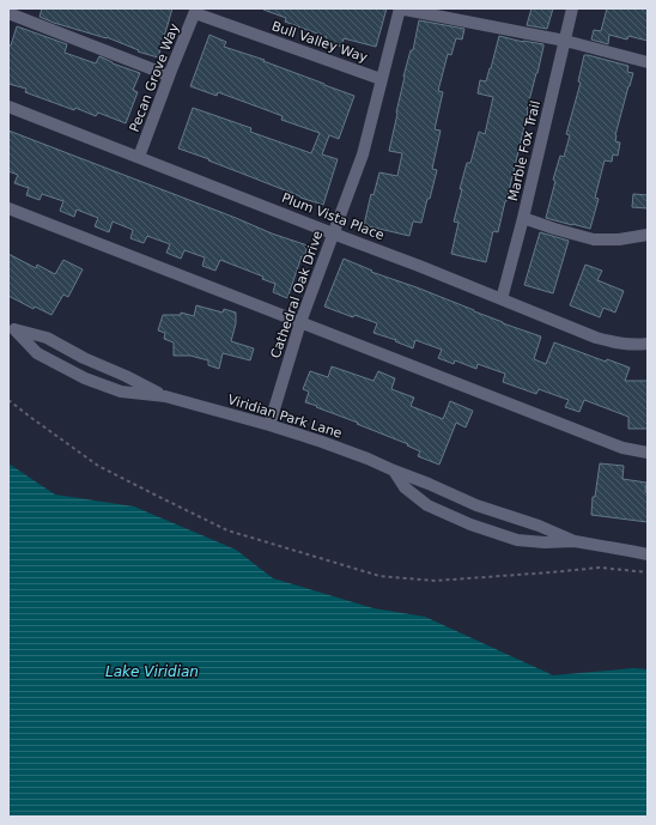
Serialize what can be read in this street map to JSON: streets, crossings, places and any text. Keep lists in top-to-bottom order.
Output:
{
  "streets": {
    "street": [
      "Bull Valley Way",
      "Pecan Grove Way",
      "Marble Fox Trail",
      "Plum Vista Place",
      "Cathedral Oak Drive",
      "Viridian Park Lane"
    ]
  },
  "crossings": [
    ["Bull Valley Way", "Pecan Grove Way"],
    ["Bull Valley Way", "Cathedral Oak Drive"],
    ["Pecan Grove Way", "Plum Vista Place"],
    ["Marble Fox Trail", "Plum Vista Place"],
    ["Plum Vista Place", "Cathedral Oak Drive"],
    ["Cathedral Oak Drive", "Viridian Park Lane"]
  ],
  "water": ["Lake Viridian"]
}
